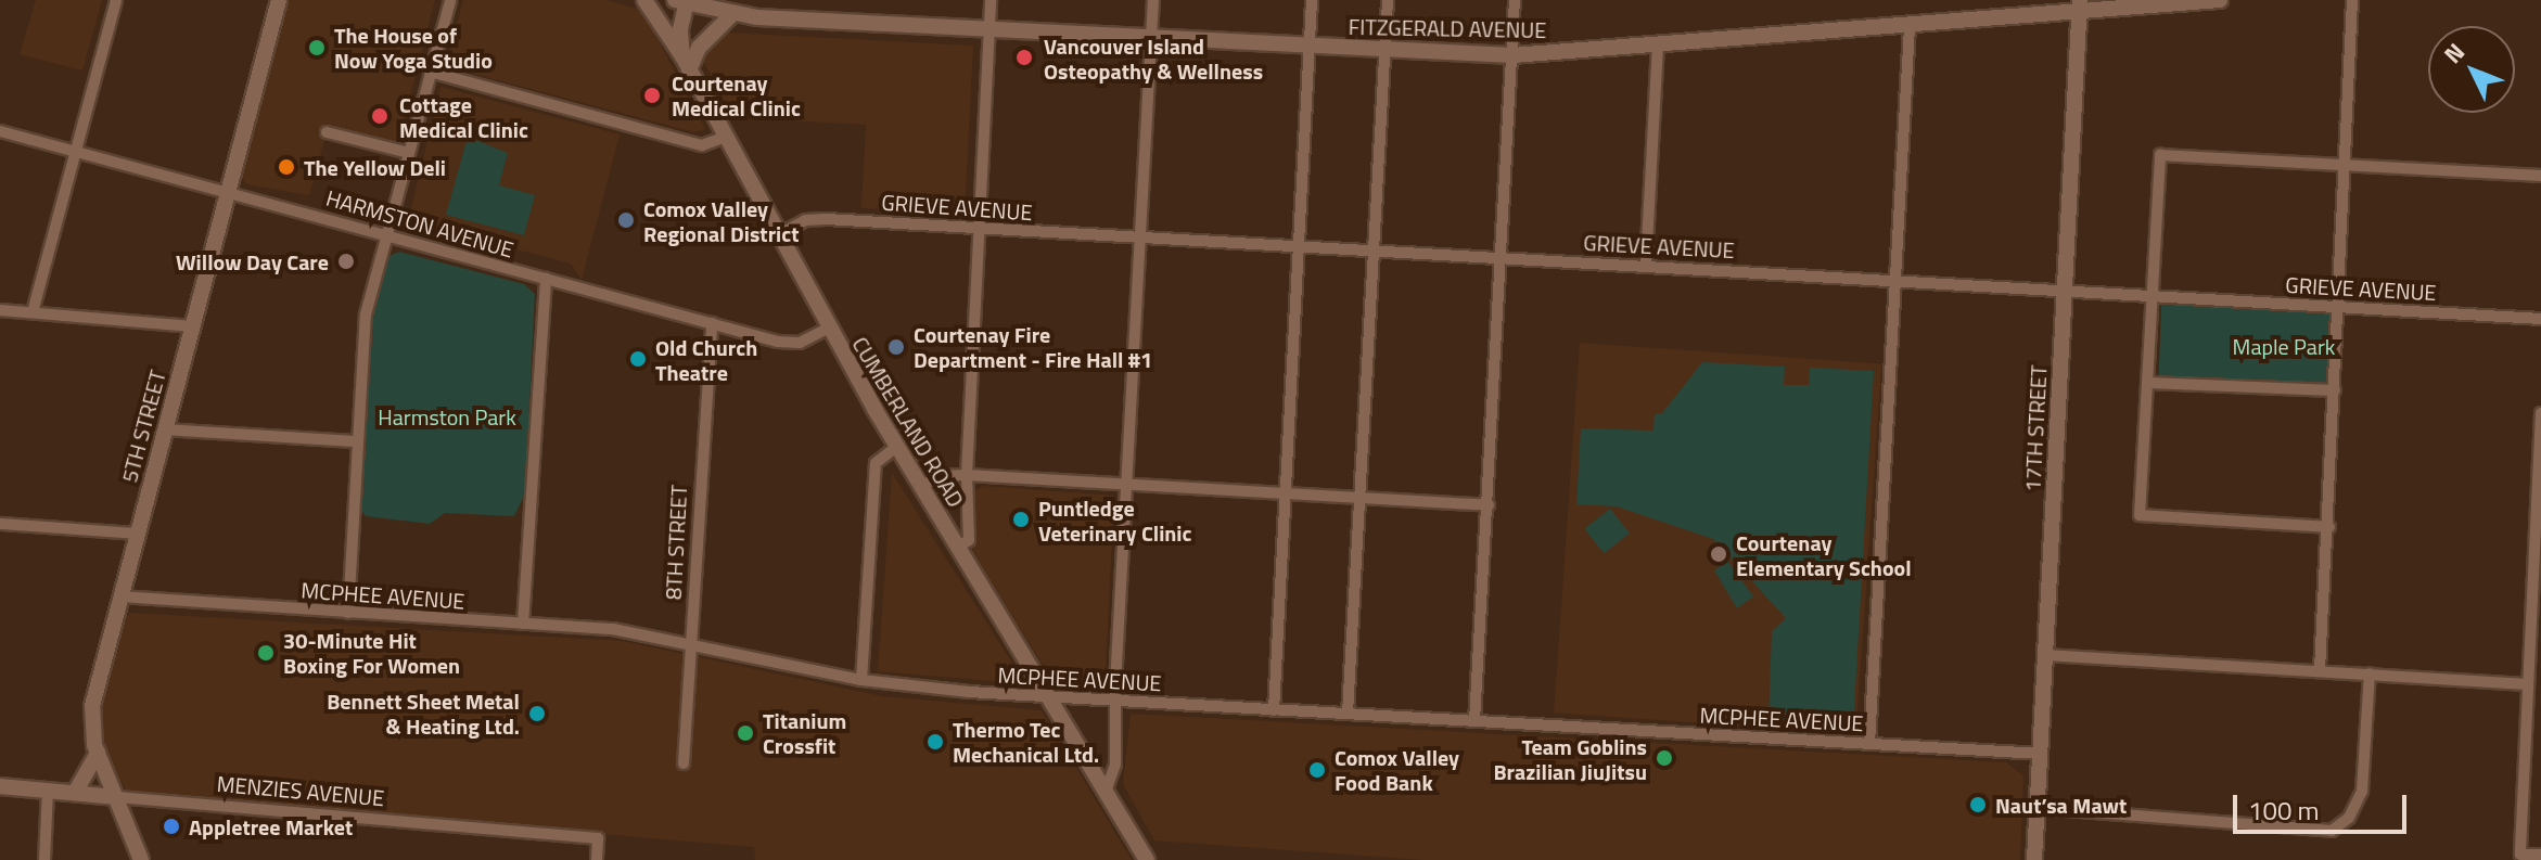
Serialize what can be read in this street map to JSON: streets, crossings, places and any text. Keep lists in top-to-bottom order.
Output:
{
  "streets": {
    "street": [
      "FITZGERALD AVENUE",
      "GRIEVE AVENUE",
      "HARMSTON AVENUE",
      "CUMBERLAND ROAD",
      "5TH STREET",
      "17TH STREET",
      "8TH STREET",
      "MCPHEE AVENUE",
      "MENZIES AVENUE"
    ]
  },
  "crossings": [
    ["FITZGERALD AVENUE", "17TH STREET"],
    ["GRIEVE AVENUE", "CUMBERLAND ROAD"],
    ["GRIEVE AVENUE", "17TH STREET"],
    ["HARMSTON AVENUE", "CUMBERLAND ROAD"],
    ["HARMSTON AVENUE", "5TH STREET"],
    ["HARMSTON AVENUE", "8TH STREET"],
    ["CUMBERLAND ROAD", "MCPHEE AVENUE"],
    ["5TH STREET", "MCPHEE AVENUE"],
    ["5TH STREET", "MENZIES AVENUE"],
    ["17TH STREET", "MCPHEE AVENUE"],
    ["8TH STREET", "MCPHEE AVENUE"]
  ],
  "parks": ["Maple Park", "Harmston Park"],
  "places": [
    "The House of Now Yoga Studio",
    "Vancouver Island Osteopathy & Wellness",
    "Courtenay Medical Clinic",
    "Cottage Medical Clinic",
    "The Yellow Deli",
    "Comox Valley Regional District",
    "Willow Day Care",
    "Courtenay Fire Department - Fire Hall #1",
    "Old Church Theatre",
    "Puntledge Veterinary Clinic",
    "Courtenay Elementary School",
    "30-Minute Hit Boxing For Women",
    "Bennett Sheet Metal & Heating Ltd.",
    "Titanium Crossfit",
    "Thermo Tec Mechanical Ltd.",
    "Team Goblins Brazilian JiuJitsu",
    "Comox Valley Food Bank",
    "Naut’sa Mawt",
    "Appletree Market"
  ],
  "scale_bar": "100 m",
  "north": "top left"
}
